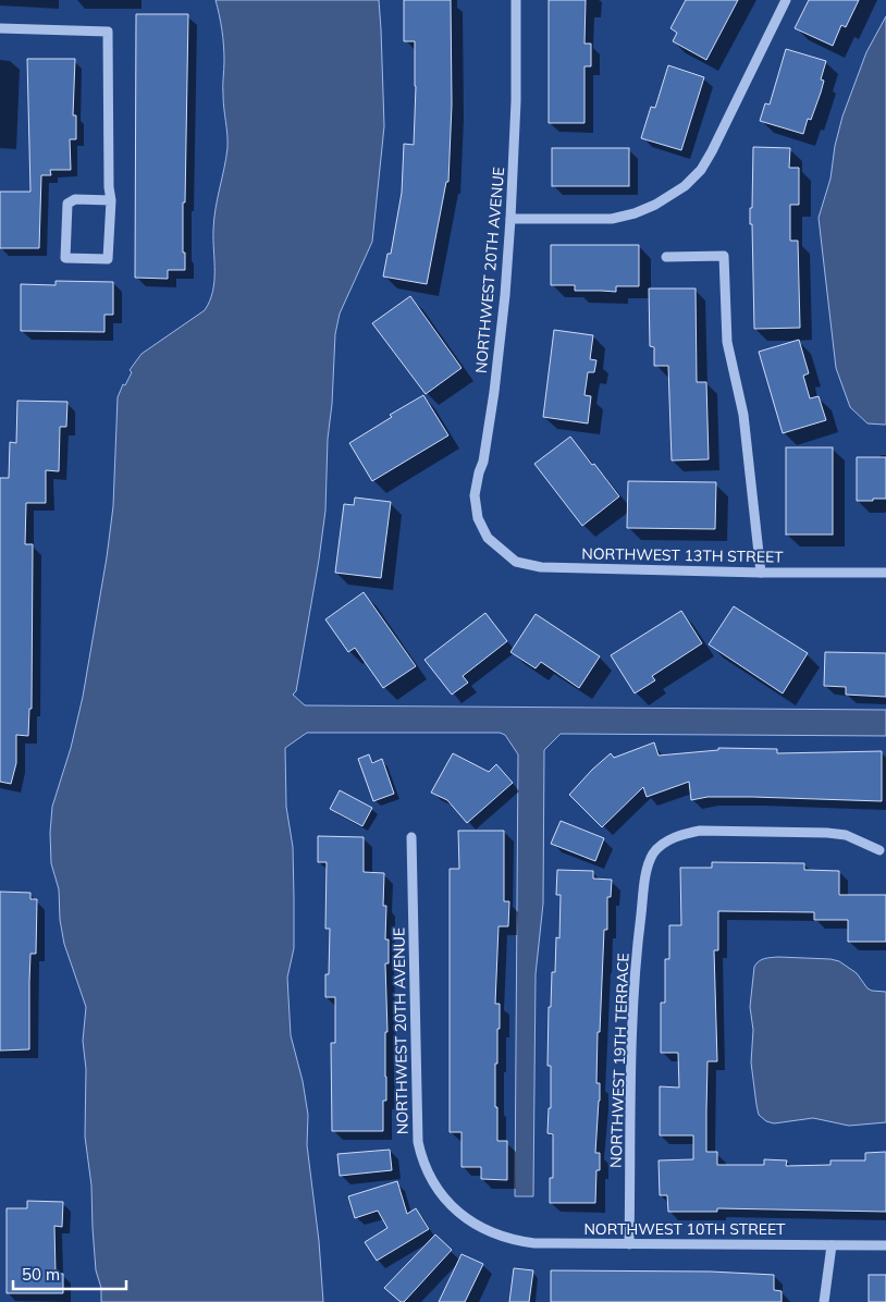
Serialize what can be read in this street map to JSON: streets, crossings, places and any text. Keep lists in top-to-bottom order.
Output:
{
  "streets": {
    "street": [
      "NORTHWEST 20TH AVENUE",
      "NORTHWEST 13TH STREET",
      "NORTHWEST 19TH TERRACE",
      "NORTHWEST 10TH STREET"
    ]
  },
  "crossings": [
    ["NORTHWEST 20TH AVENUE", "NORTHWEST 13TH STREET"],
    ["NORTHWEST 20TH AVENUE", "NORTHWEST 10TH STREET"],
    ["NORTHWEST 19TH TERRACE", "NORTHWEST 10TH STREET"]
  ],
  "scale_bar": "50 m"
}
